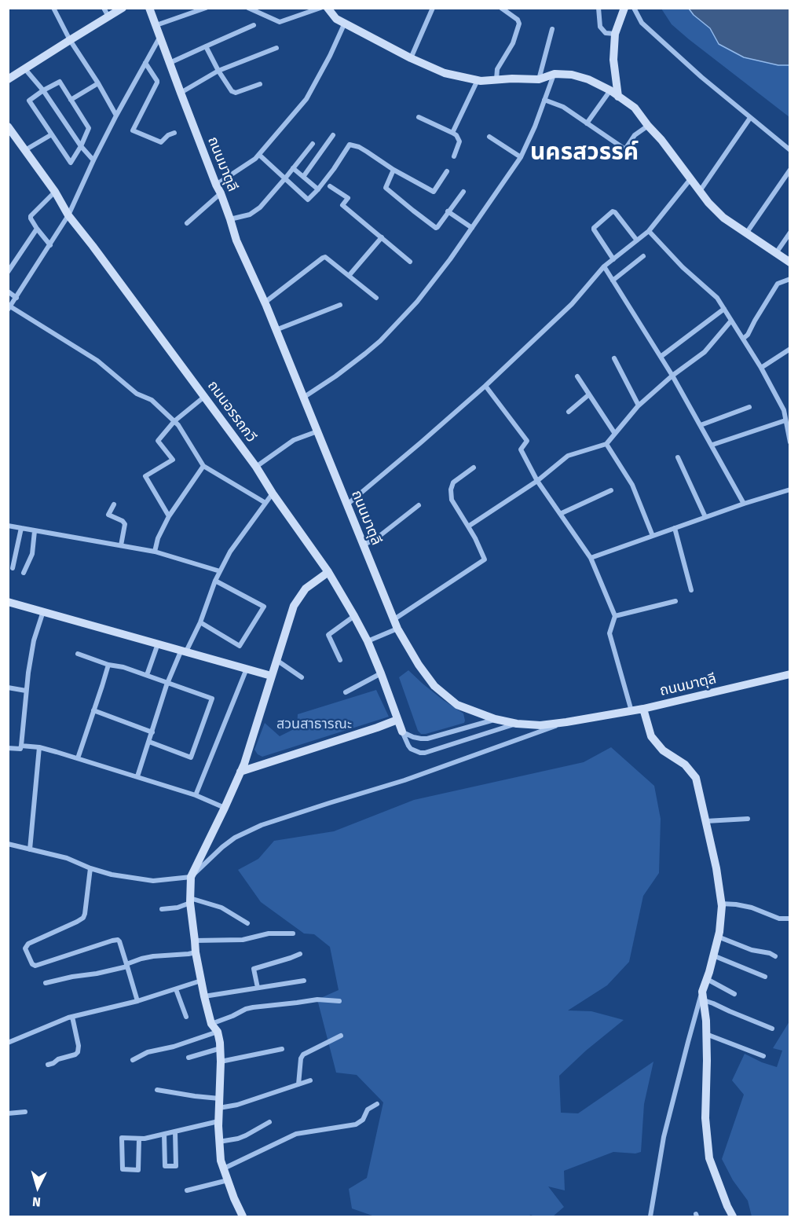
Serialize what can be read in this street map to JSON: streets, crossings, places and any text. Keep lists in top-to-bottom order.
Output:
{
  "streets": {
    "street": ["ถนนมาตุลี", "ถนนอรรถกวี"]
  },
  "districts": ["นครสวรรค์"],
  "parks": ["สวนสาธารณะ"],
  "north": "bottom"
}
